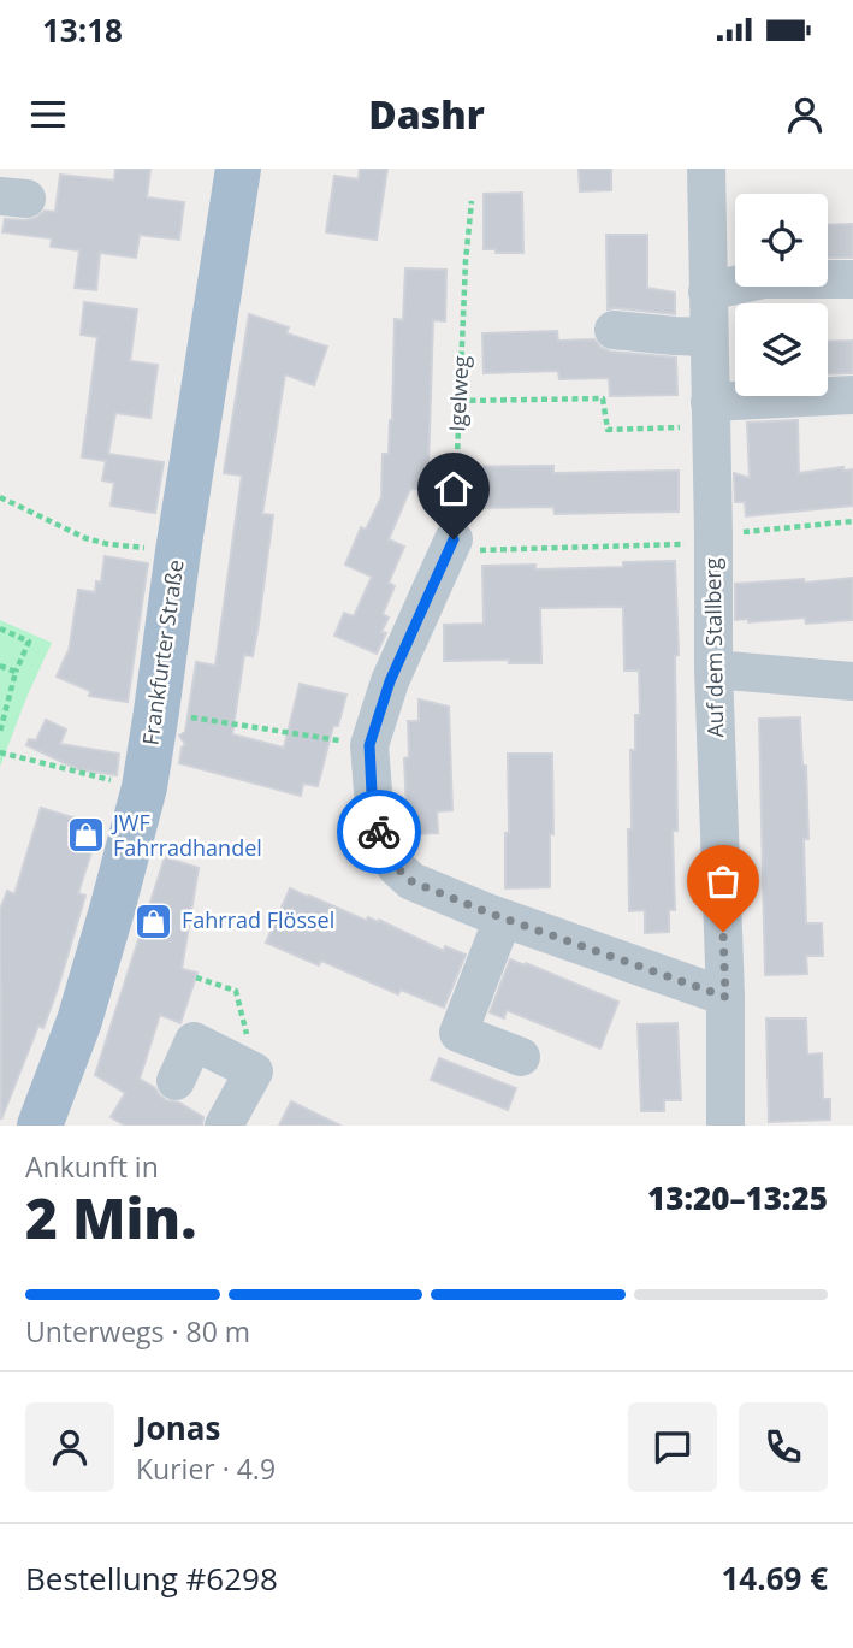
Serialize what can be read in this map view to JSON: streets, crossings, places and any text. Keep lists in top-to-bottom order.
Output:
{
  "streets": {
    "main road": ["Frankfurter Straße"],
    "street": ["Auf dem Stallberg"],
    "path": ["Igelweg"]
  },
  "places": {
    "shop": ["JWF Fahrradhandel", "Fahrrad Flössel"]
  },
  "page": {
    "status": "13:18",
    "header": "Dashr",
    "heading": ["2 Min.", "Ankunft in", "13:20–13:25"],
    "panel": [
      "Jonas",
      "Kurier · 4.9",
      "Bestellung #6298",
      "14.69 €"
    ],
    "bar": "Unterwegs · 80 m"
  }
}
